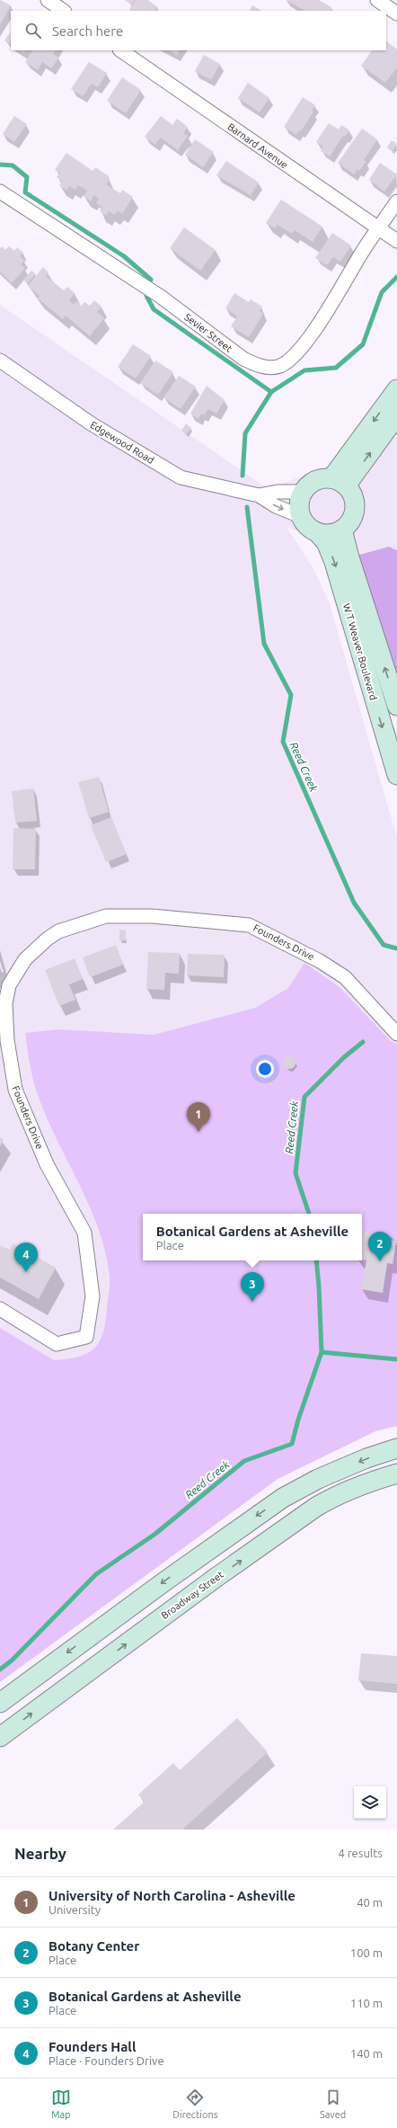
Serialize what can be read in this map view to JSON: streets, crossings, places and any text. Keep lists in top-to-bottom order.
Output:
{
  "streets": {
    "main road": ["W T Weaver Boulevard", "Broadway Street"],
    "street": [
      "Barnard Avenue",
      "Sevier Street",
      "Edgewood Road",
      "Founders Drive"
    ]
  },
  "crossings": [
    ["Barnard Avenue", "Sevier Street"],
    ["Edgewood Road", "W T Weaver Boulevard"]
  ],
  "water": ["Reed Creek"],
  "page": {
    "search": "Search here",
    "pins": [
      "1",
      "2",
      "4",
      "3"
    ],
    "popup": ["Botanical Gardens at Asheville", "Place"],
    "heading": ["Nearby", "4 results"],
    "list": [
      {
        "mark": "1",
        "name": "University of North Carolina - Asheville",
        "note": "University",
        "value": "40 m"
      },
      {
        "mark": "2",
        "name": "Botany Center",
        "note": "Place",
        "value": "100 m"
      },
      {
        "mark": "3",
        "name": "Botanical Gardens at Asheville",
        "note": "Place",
        "value": "110 m"
      },
      {
        "mark": "4",
        "name": "Founders Hall",
        "note": "Place · Founders Drive",
        "value": "140 m"
      }
    ],
    "nav": ["Map", "Directions", "Saved"]
  }
}
